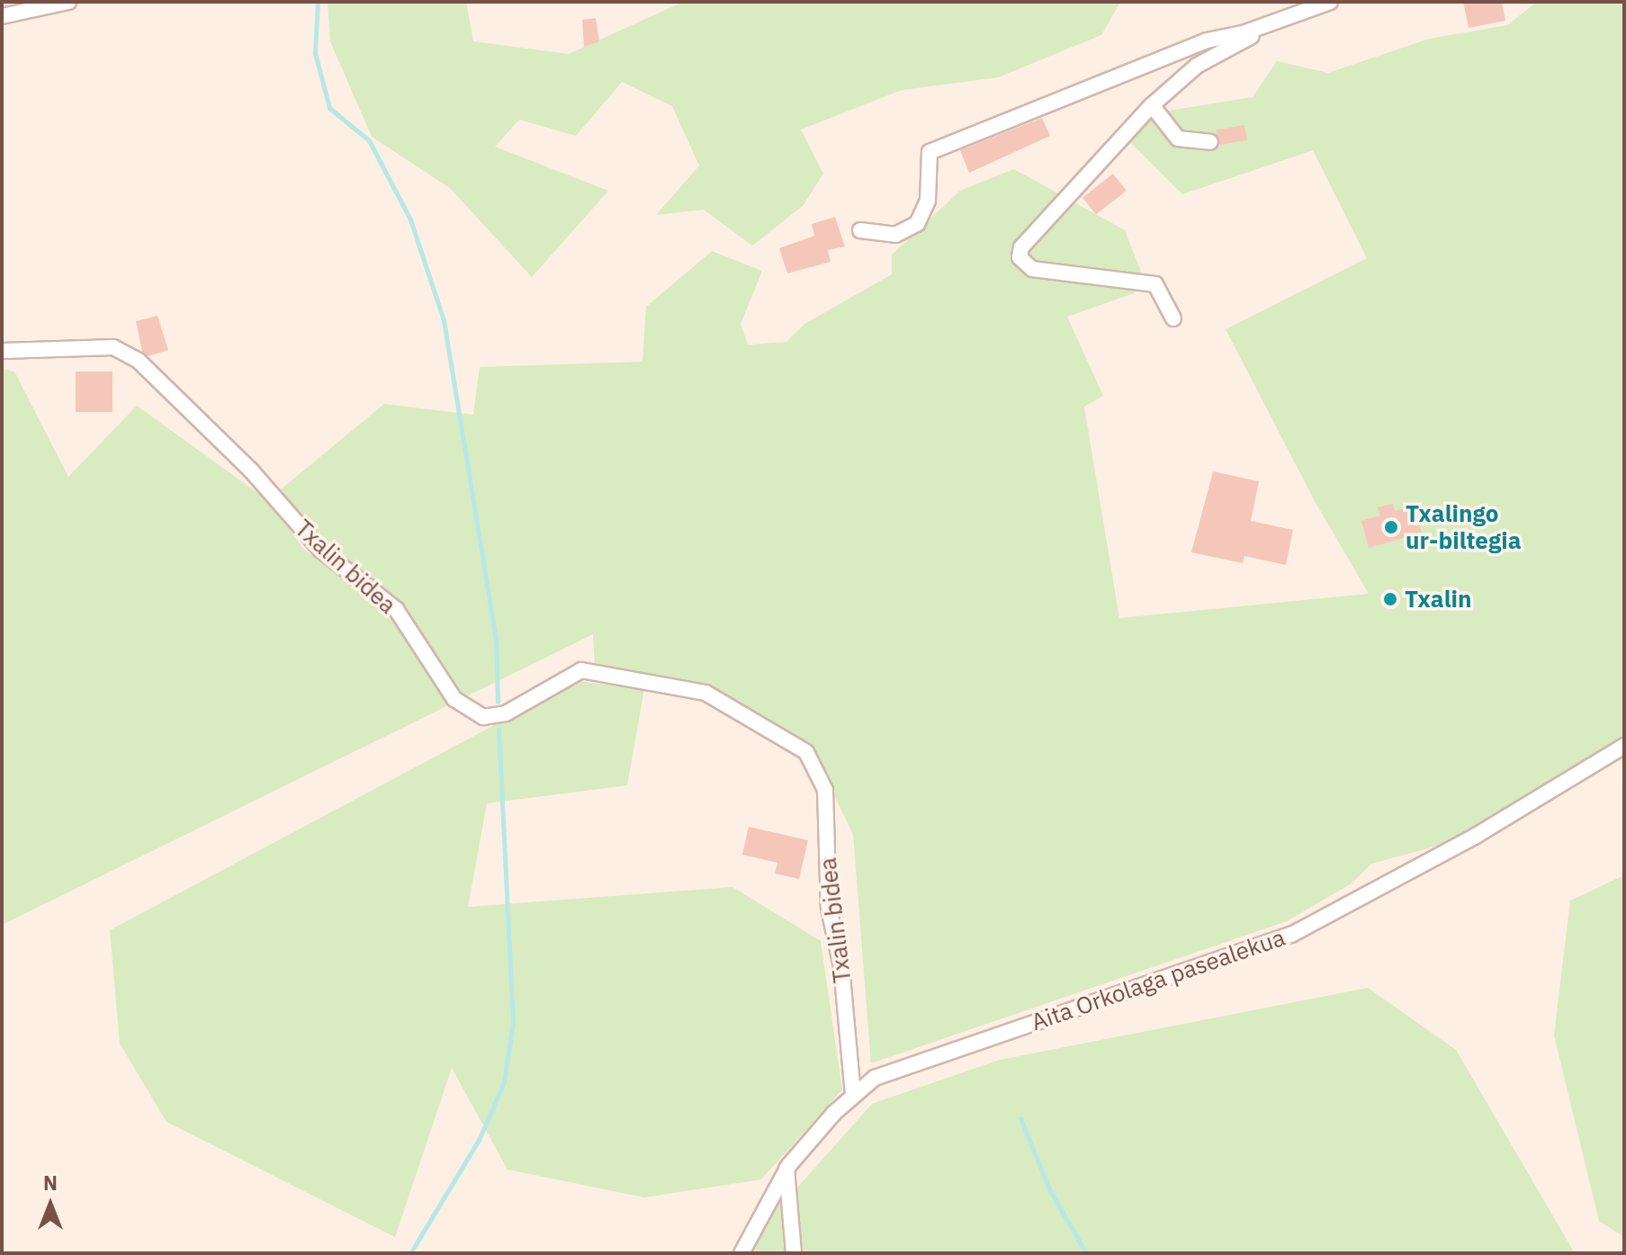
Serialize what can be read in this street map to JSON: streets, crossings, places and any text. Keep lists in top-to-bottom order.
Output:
{
  "streets": {
    "street": ["Txalin bidea", "Aita Orkolaga pasealekua"]
  },
  "crossings": [
    ["Txalin bidea", "Aita Orkolaga pasealekua"]
  ],
  "places": ["Txalingo ur-biltegia", "Txalin"],
  "north": "top"
}
